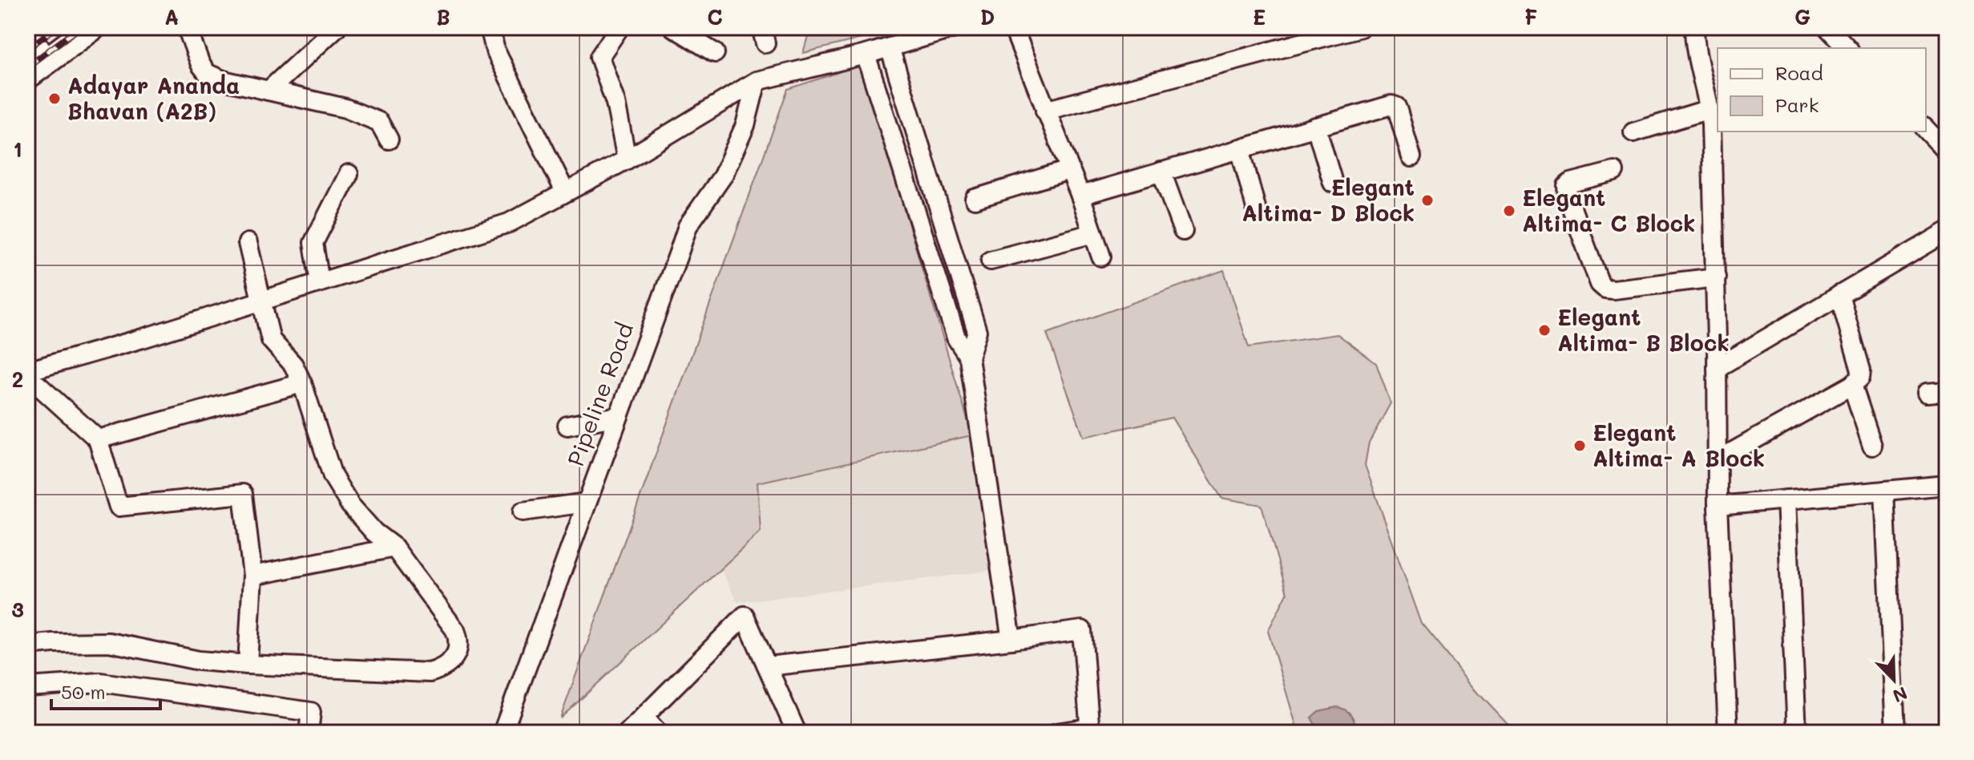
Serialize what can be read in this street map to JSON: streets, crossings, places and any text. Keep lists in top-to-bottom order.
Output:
{
  "streets": {
    "street": ["Pipeline Road"]
  },
  "places": [
    "Adayar Ananda Bhavan (A2B)",
    "Elegant Altima- D Block",
    "Elegant Altima- C Block",
    "Elegant Altima- B Block",
    "Elegant Altima- A Block"
  ],
  "legend": ["Road", "Park"],
  "scale_bar": "50 m",
  "north": "bottom right",
  "grid": {
    "columns": [
      "A",
      "B",
      "C",
      "D",
      "E",
      "F",
      "G"
    ],
    "rows": ["1", "2", "3"]
  }
}
